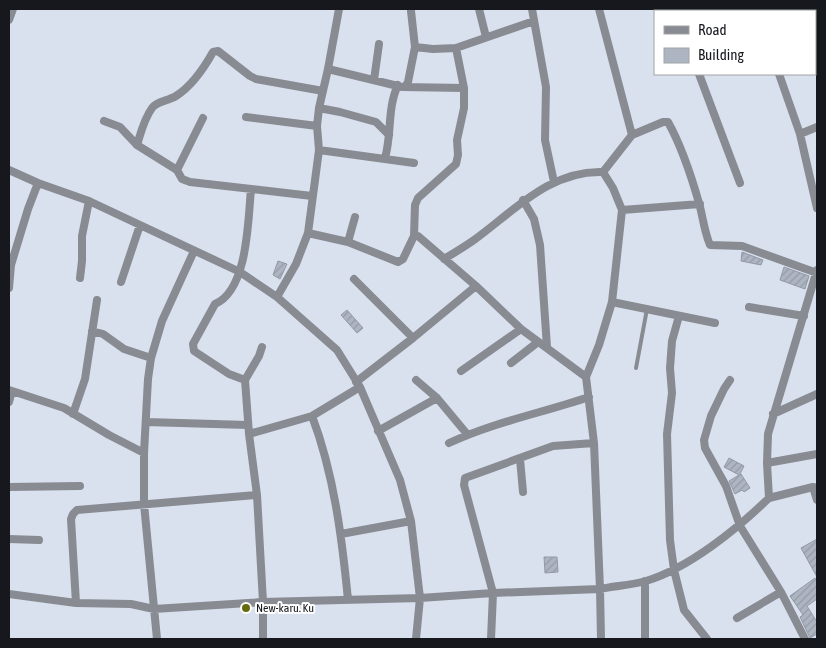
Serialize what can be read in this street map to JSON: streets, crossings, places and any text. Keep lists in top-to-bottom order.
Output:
{
  "places": ["New-karu. Ku"],
  "legend": ["Road", "Building"]
}
